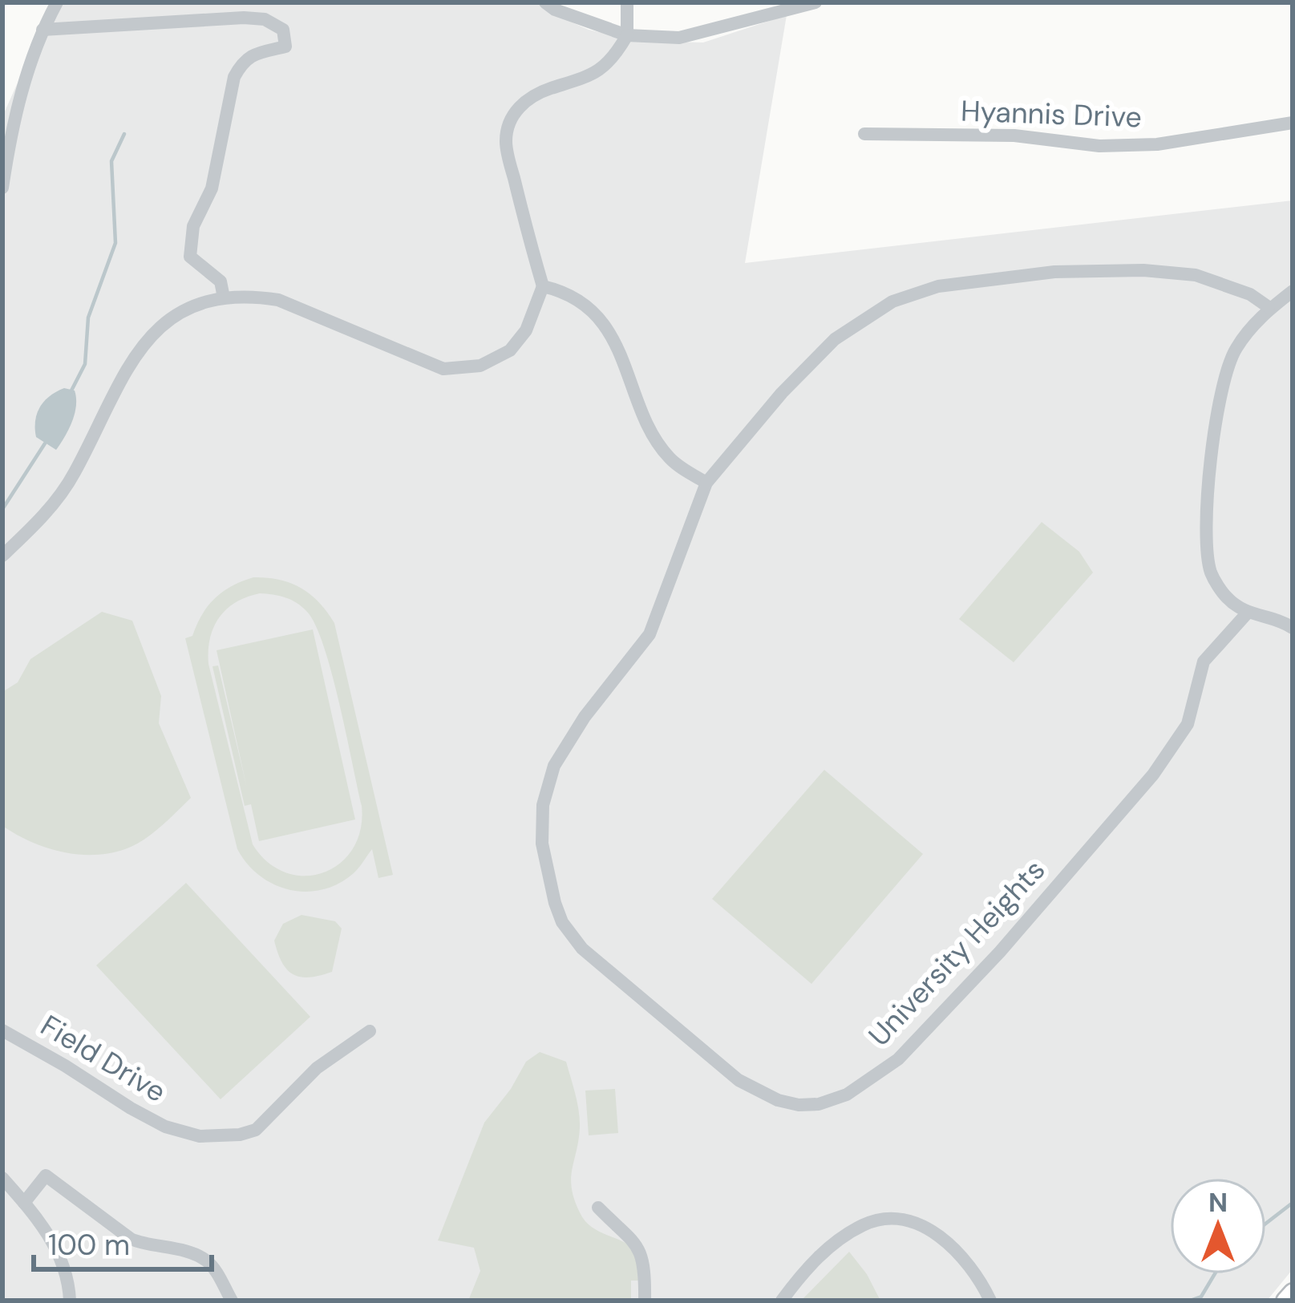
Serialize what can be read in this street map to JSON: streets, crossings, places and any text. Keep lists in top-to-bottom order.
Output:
{
  "streets": {
    "street": ["Hyannis Drive", "University Heights", "Field Drive"]
  },
  "scale_bar": "100 m",
  "north": "top"
}
